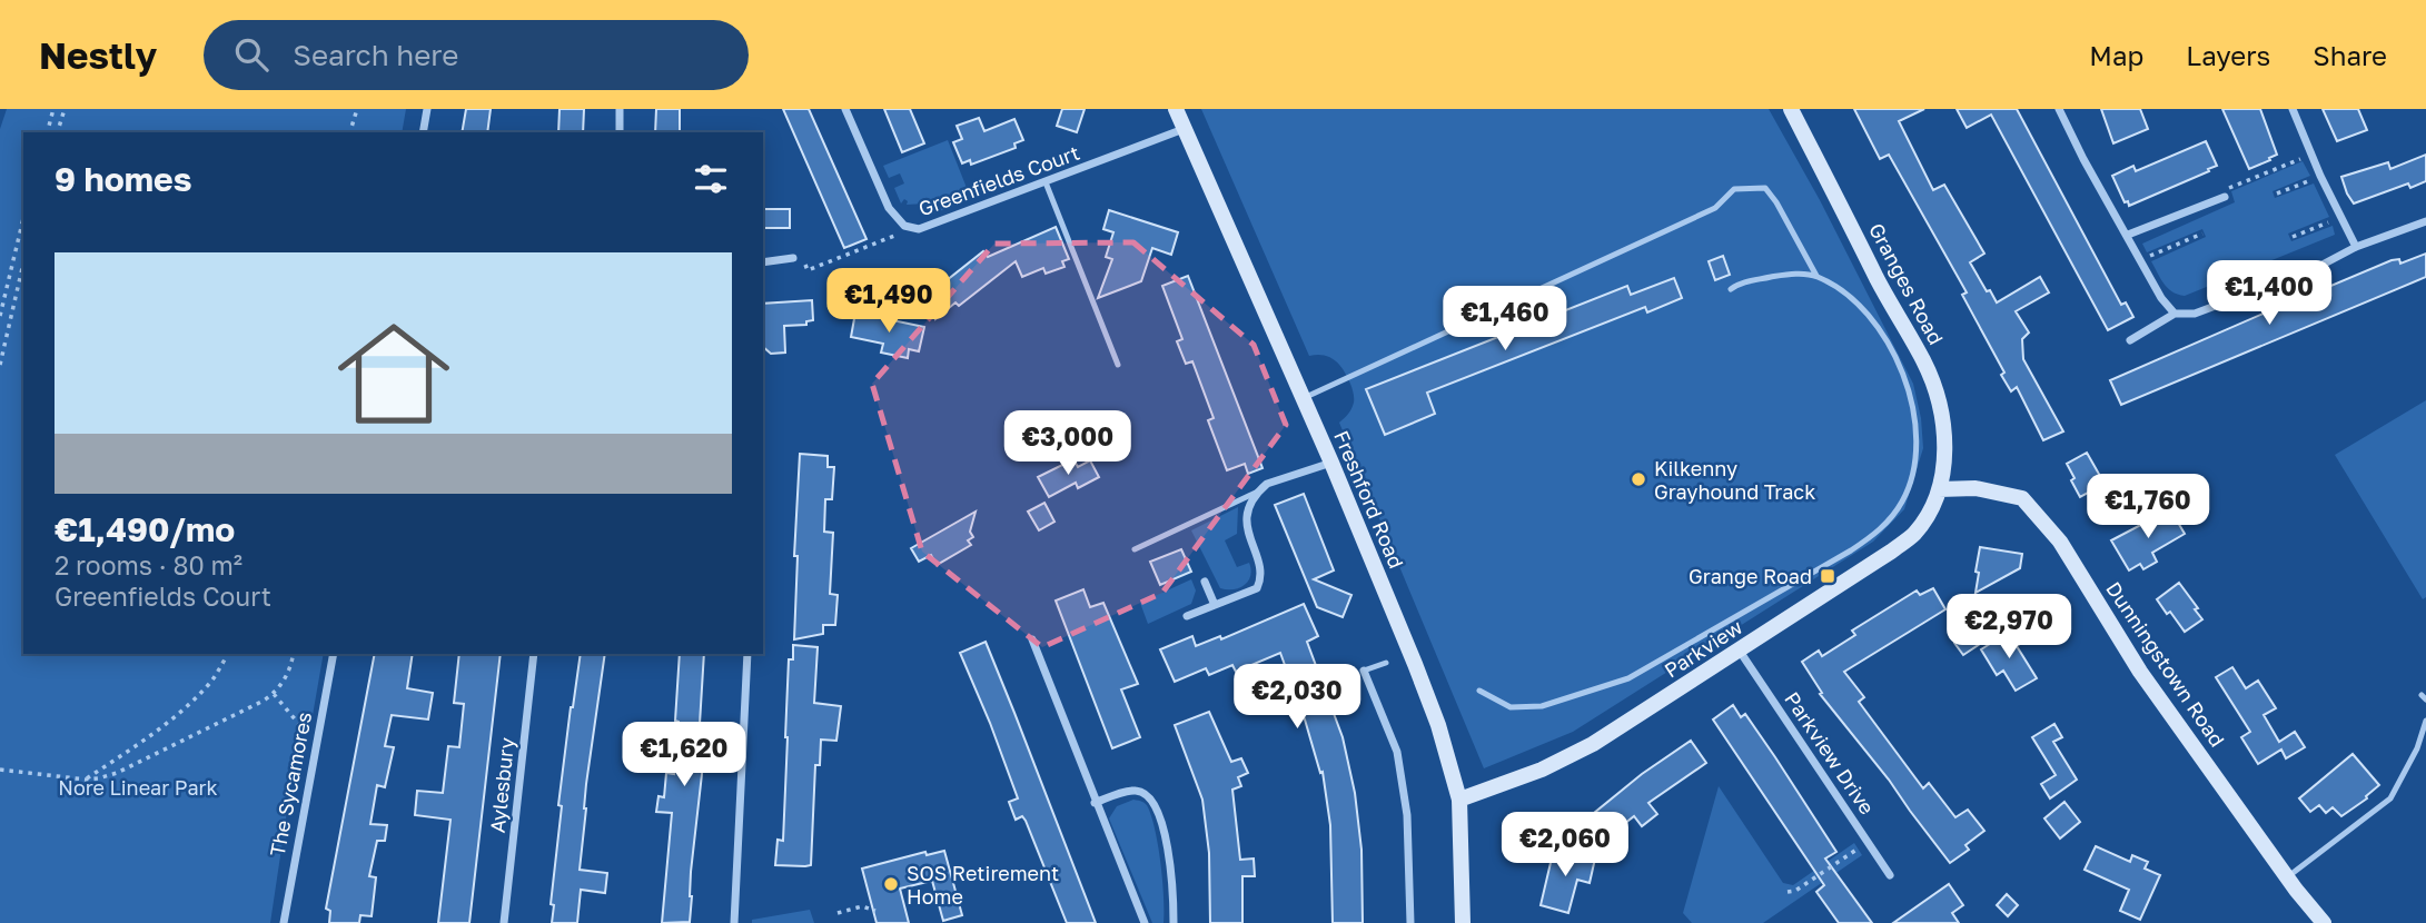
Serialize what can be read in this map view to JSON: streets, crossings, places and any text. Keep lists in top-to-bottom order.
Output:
{
  "streets": {
    "street": [
      "Greenfields Court",
      "Granges Road",
      "Freshford Road",
      "Parkview",
      "Dunningstown Road",
      "Parkview Drive",
      "The Sycamores",
      "Aylesbury"
    ]
  },
  "crossings": [
    ["Greenfields Court", "Freshford Road"],
    ["Granges Road", "Parkview"],
    ["Granges Road", "Dunningstown Road"],
    ["Freshford Road", "Parkview"],
    ["Parkview", "Dunningstown Road"],
    ["Parkview", "Parkview Drive"]
  ],
  "parks": ["Nore Linear Park"],
  "places": {
    "other": ["Kilkenny Grayhound Track", "SOS Retirement Home"],
    "transit": ["Grange Road"]
  },
  "page": {
    "header": "Nestly",
    "search": "Search here",
    "nav": ["Map", "Layers", "Share"],
    "heading": "9 homes",
    "list": [
      {
        "name": "€1,490/mo",
        "note": "2 rooms · 80 m² · Greenfields Court"
      }
    ],
    "price": [
      "€1,400",
      "€1,490",
      "€1,460",
      "€3,000",
      "€1,760",
      "€2,970",
      "€2,030",
      "€1,620",
      "€2,060"
    ]
  }
}
